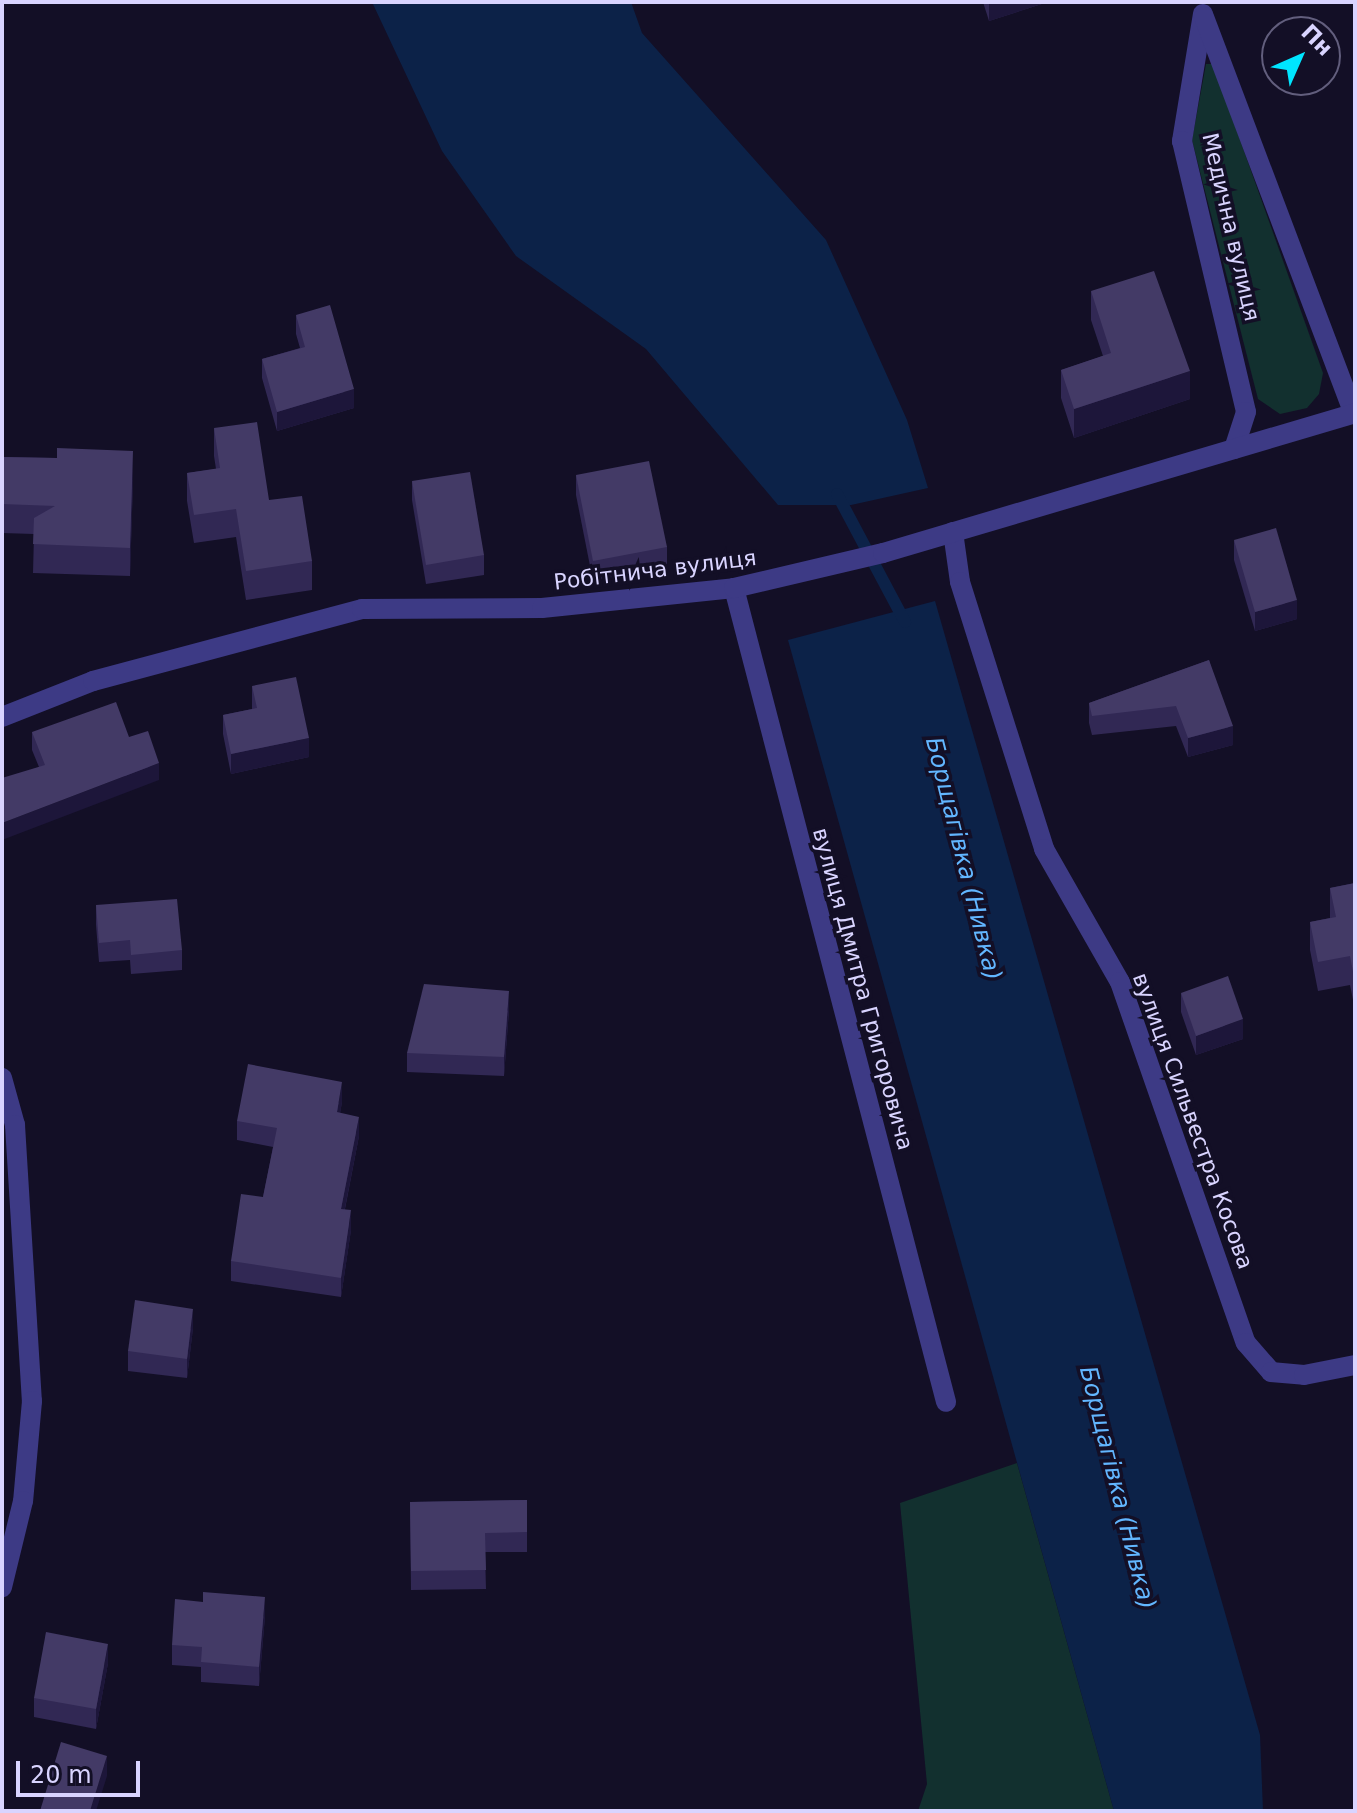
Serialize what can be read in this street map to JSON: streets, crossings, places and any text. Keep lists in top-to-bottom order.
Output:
{
  "streets": {
    "street": [
      "Медична вулиця",
      "Робітнича вулиця",
      "вулиця Дмитра Григоровича",
      "вулиця Сильвестра Косова"
    ]
  },
  "crossings": [
    ["Медична вулиця", "Робітнича вулиця"],
    ["Робітнича вулиця", "вулиця Дмитра Григоровича"],
    ["Робітнича вулиця", "вулиця Сильвестра Косова"]
  ],
  "water": ["Борщагівка (Нивка)"],
  "scale_bar": "20 m",
  "north": "top right"
}
